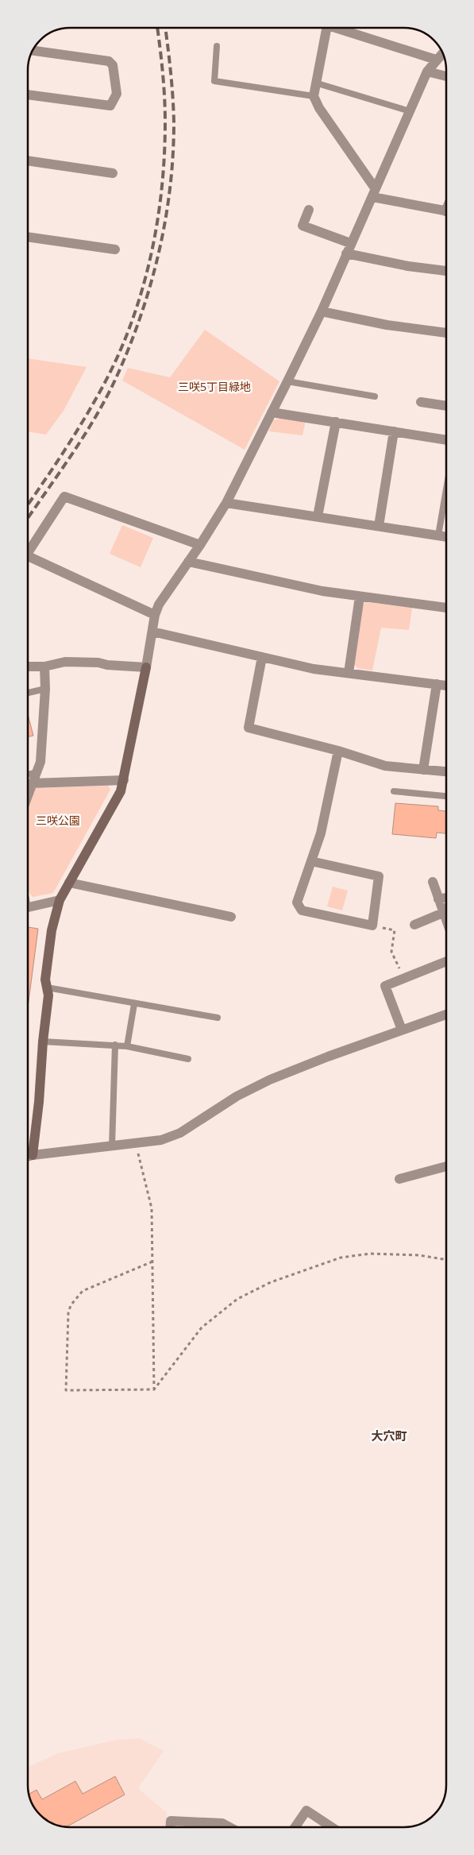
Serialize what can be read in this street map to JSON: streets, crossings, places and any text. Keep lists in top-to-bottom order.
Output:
{
  "districts": ["大穴町"],
  "parks": ["三咲5丁目緑地", "三咲公園"]
}
